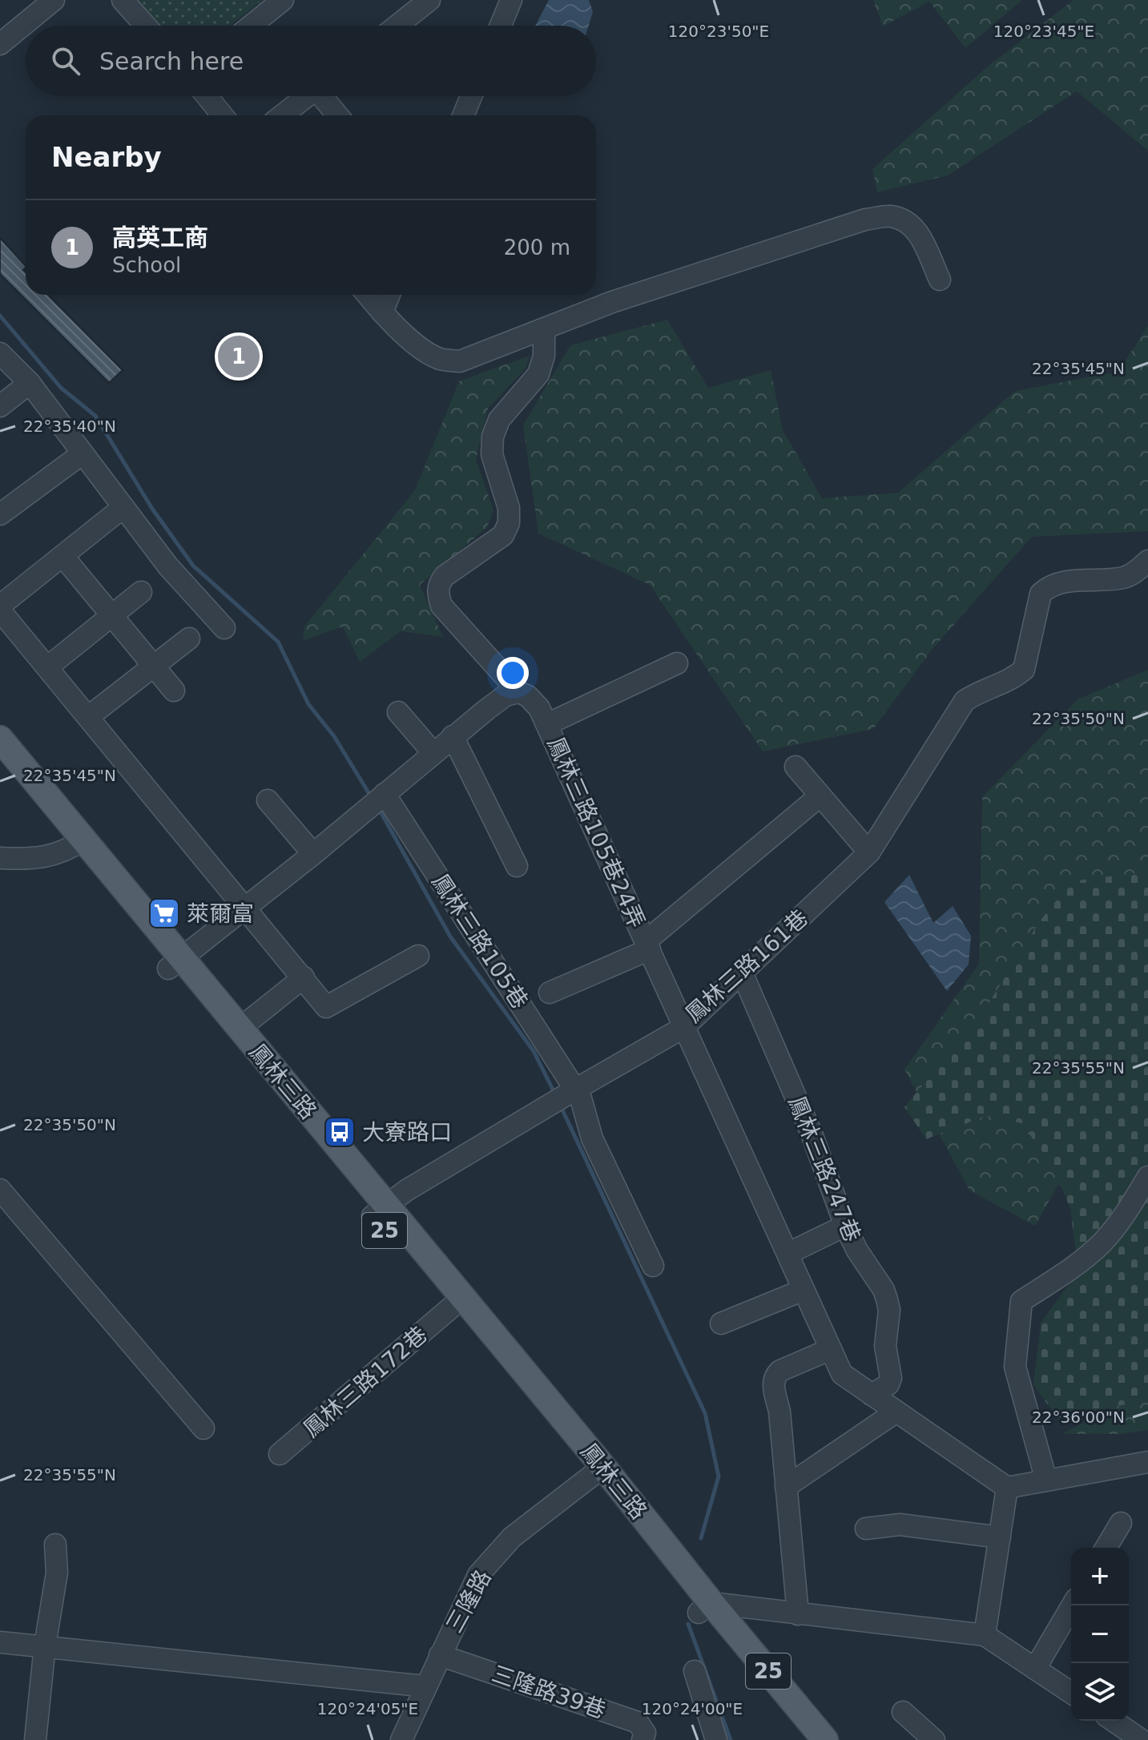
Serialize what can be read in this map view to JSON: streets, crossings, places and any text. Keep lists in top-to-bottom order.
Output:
{
  "streets": {
    "main road": ["鳳林三路", "25"],
    "street": [
      "鳳林三路105巷24弄",
      "鳳林三路105巷",
      "鳳林三路161巷",
      "鳳林三路247巷",
      "鳳林三路172巷",
      "三隆路",
      "三隆路39巷"
    ]
  },
  "crossings": [
    ["鳳林三路105巷24弄", "鳳林三路161巷"],
    ["鳳林三路161巷", "鳳林三路247巷"],
    ["鳳林三路", "25"],
    ["鳳林三路", "鳳林三路172巷"],
    ["鳳林三路", "三隆路"],
    ["三隆路", "三隆路39巷"]
  ],
  "places": {
    "supermarket": ["萊爾富"],
    "bus stop": ["大寮路口"]
  },
  "page": {
    "search": "Search here",
    "heading": "Nearby",
    "list": [
      {
        "mark": "1",
        "name": "高英工商",
        "note": "School",
        "value": "200 m"
      }
    ],
    "pins": "1",
    "map_buttons": ["+", "−"]
  },
  "coordinates": [
    "120°23'50\"E",
    "120°23'45\"E",
    "22°35'45\"N",
    "22°35'40\"N",
    "22°35'50\"N",
    "22°35'55\"N",
    "22°36'00\"N",
    "120°24'05\"E",
    "120°24'00\"E"
  ]
}
